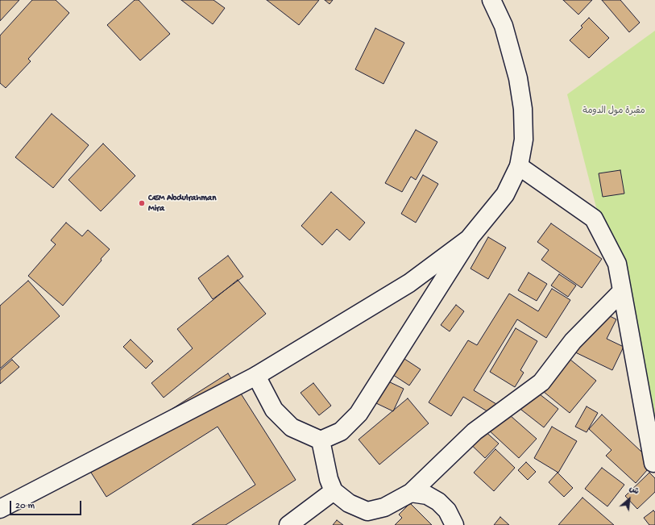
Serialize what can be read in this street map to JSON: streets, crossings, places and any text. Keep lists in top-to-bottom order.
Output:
{
  "parks": ["مقبرة مول الدومة"],
  "places": ["CEM Abdulrahman Mira"],
  "scale_bar": "20 m",
  "north": "top right"
}
